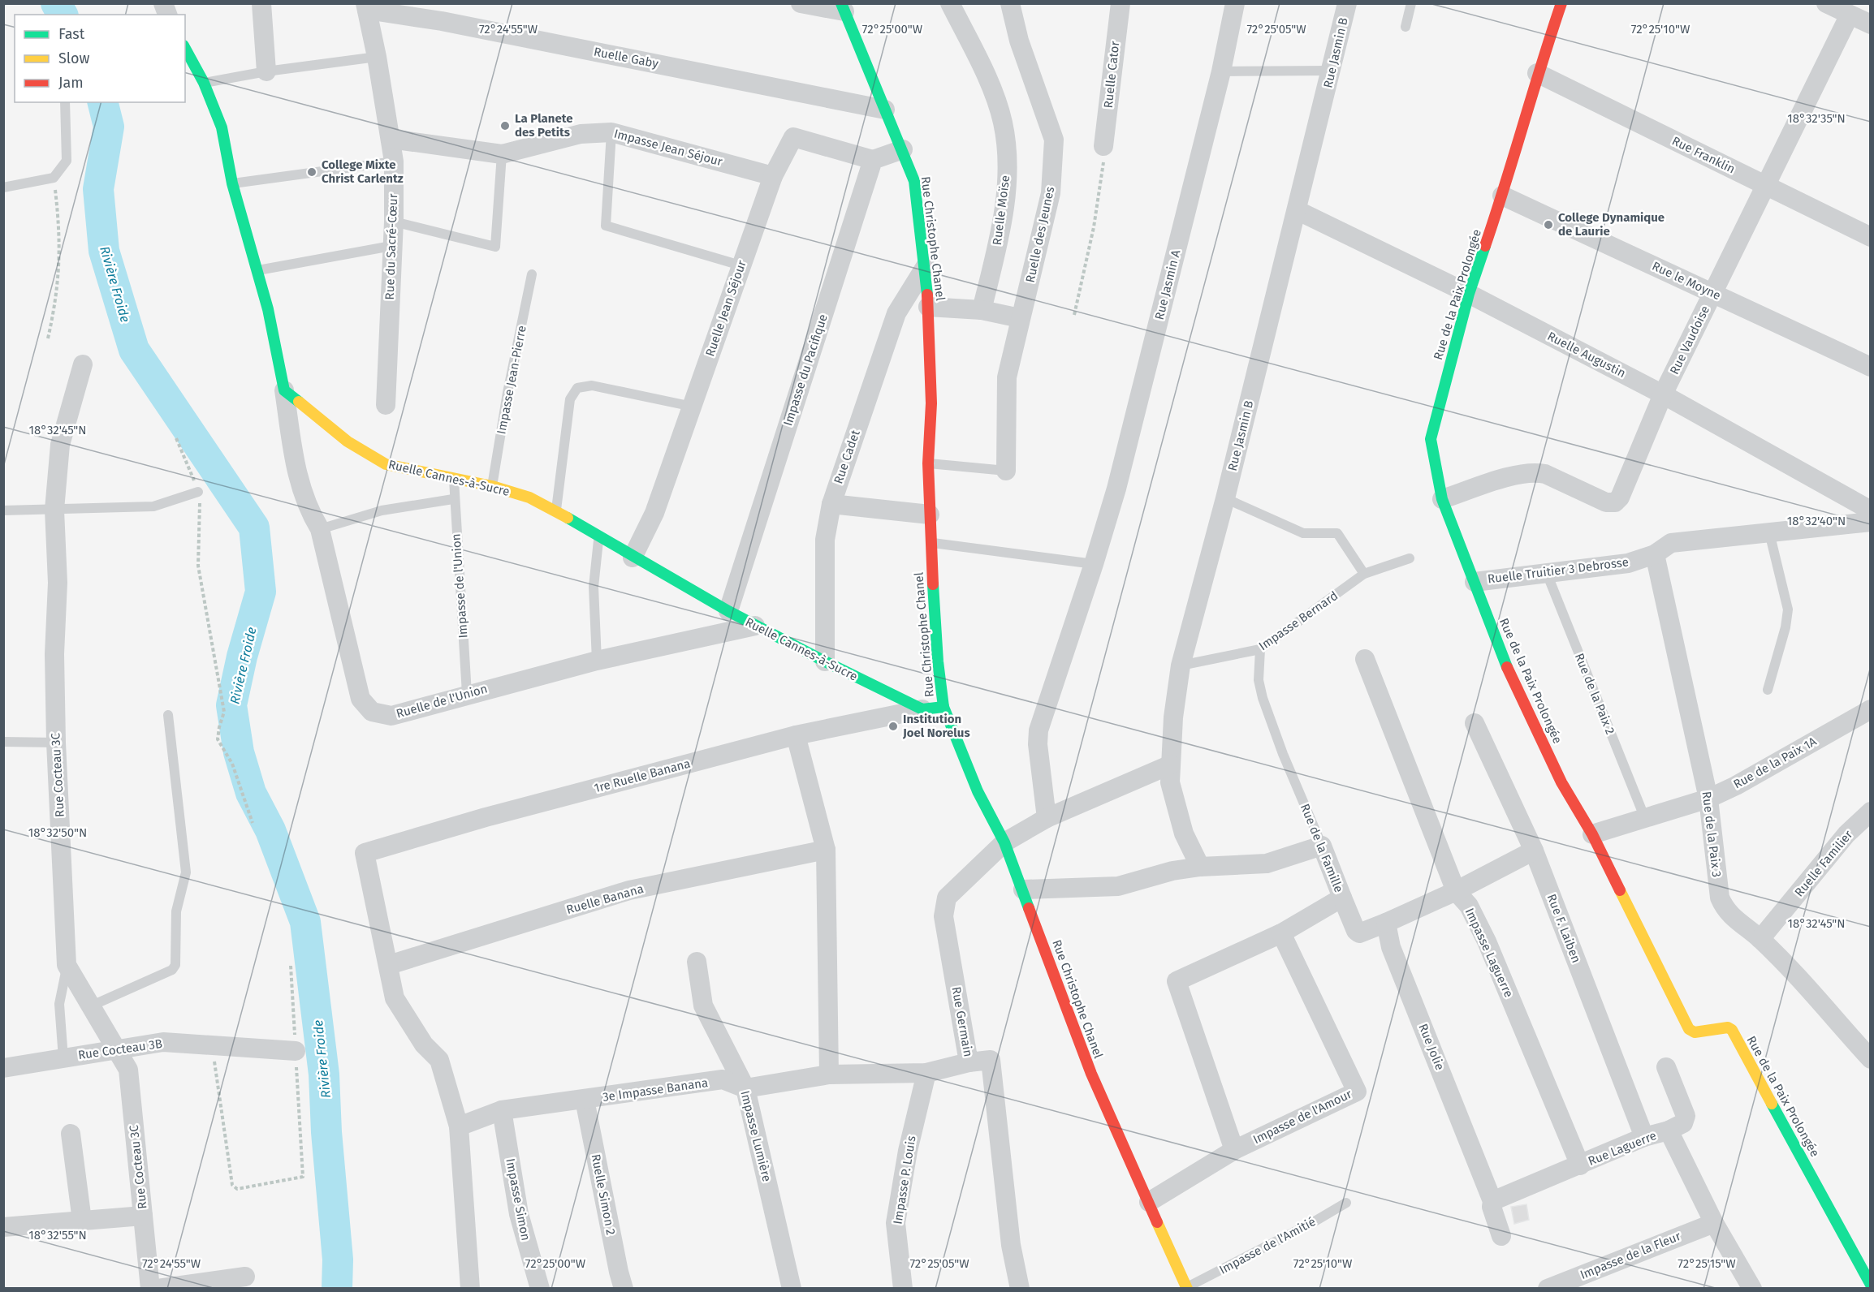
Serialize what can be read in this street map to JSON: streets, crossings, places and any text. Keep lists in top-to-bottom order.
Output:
{
  "streets": {
    "street": [
      "Rue Jasmin B",
      "Ruelle Gaby",
      "Ruelle Cator",
      "Impasse Jean Séjour",
      "Rue Franklin",
      "Ruelle Moïse",
      "Ruelle des Jeunes",
      "Rue Christophe Chanel",
      "Rue du Sacré-Cœur",
      "Rue le Moyne",
      "Rue Jasmin A",
      "Rue de la Paix Prolongée",
      "Ruelle Jean Séjour",
      "Rue Vaudoise",
      "Ruelle Augustin",
      "Impasse du Pacifique",
      "Rue Cadet",
      "Ruelle Cannes-à-Sucre",
      "Ruelle Truitier 3 Debrosse",
      "Ruelle de l'Union",
      "Rue de la Paix 1A",
      "Rue Cocteau 3C",
      "1re Ruelle Banana",
      "Rue de la Paix 3",
      "Rue de la Famille",
      "Ruelle Familier",
      "Ruelle Banana",
      "Rue F. Laiben",
      "Impasse Laguerre",
      "Rue Germain",
      "Rue Jolie",
      "Rue Cocteau 3B",
      "3e Impasse Banana",
      "Impasse de l'Amour",
      "Impasse Lumière",
      "Rue Laguerre",
      "Impasse P. Louis",
      "Ruelle Simon 2",
      "Impasse Simon",
      "Impasse de la Fleur"
    ],
    "lane": [
      "Impasse Jean-Pierre",
      "Impasse de l'Union",
      "Impasse Bernard",
      "Rue de la Paix 2",
      "Impasse de l'Amitié"
    ]
  },
  "crossings": [
    ["Rue Jasmin B", "Ruelle Augustin"],
    ["Rue Jasmin B", "Impasse Bernard"],
    ["Rue Jasmin B", "Rue Germain"],
    ["Ruelle Gaby", "Rue Christophe Chanel"],
    ["Ruelle Gaby", "Rue du Sacré-Cœur"],
    ["Impasse Jean Séjour", "Rue du Sacré-Cœur"],
    ["Impasse Jean Séjour", "Ruelle Jean Séjour"],
    ["Rue Franklin", "Rue de la Paix Prolongée"],
    ["Rue Franklin", "Rue Vaudoise"],
    ["Rue Christophe Chanel", "Rue Cadet"],
    ["Rue Christophe Chanel", "Rue Germain"],
    ["Rue Christophe Chanel", "Impasse de l'Amour"],
    ["Rue Christophe Chanel", "Impasse de l'Amitié"],
    ["Rue le Moyne", "Rue de la Paix Prolongée"],
    ["Rue le Moyne", "Rue Vaudoise"],
    ["Rue Jasmin A", "Rue Germain"],
    ["Rue de la Paix Prolongée", "Rue Vaudoise"],
    ["Rue de la Paix Prolongée", "Ruelle Augustin"],
    ["Rue de la Paix Prolongée", "Ruelle Truitier 3 Debrosse"],
    ["Rue de la Paix Prolongée", "Rue de la Paix 1A"],
    ["Ruelle Jean Séjour", "Impasse du Pacifique"],
    ["Ruelle Jean Séjour", "Ruelle Cannes-à-Sucre"],
    ["Rue Vaudoise", "Ruelle Augustin"],
    ["Impasse du Pacifique", "Ruelle Cannes-à-Sucre"],
    ["Impasse Jean-Pierre", "Ruelle Cannes-à-Sucre"],
    ["Rue Cadet", "Ruelle Cannes-à-Sucre"],
    ["Ruelle Cannes-à-Sucre", "Impasse de l'Union"],
    ["Ruelle Cannes-à-Sucre", "Ruelle de l'Union"],
    ["Ruelle Cannes-à-Sucre", "1re Ruelle Banana"],
    ["Ruelle Truitier 3 Debrosse", "Rue de la Paix 2"],
    ["Ruelle Truitier 3 Debrosse", "Rue de la Paix 3"],
    ["Impasse de l'Union", "Ruelle de l'Union"],
    ["Impasse Bernard", "Rue de la Famille"],
    ["Rue de la Paix 2", "Rue de la Paix 1A"],
    ["Rue de la Paix 1A", "Rue de la Paix 3"],
    ["Rue Cocteau 3C", "Rue Cocteau 3B"],
    ["1re Ruelle Banana", "Ruelle Banana"],
    ["Rue de la Paix 3", "Ruelle Familier"],
    ["Rue de la Famille", "Impasse de l'Amour"],
    ["Rue F. Laiben", "Rue Laguerre"],
    ["Impasse Laguerre", "Rue Laguerre"],
    ["Rue Jolie", "Rue Laguerre"],
    ["3e Impasse Banana", "Impasse Lumière"],
    ["3e Impasse Banana", "Ruelle Simon 2"],
    ["3e Impasse Banana", "Impasse Simon"],
    ["Rue Laguerre", "Impasse de la Fleur"]
  ],
  "water": ["Rivière Froide"],
  "places": [
    "La Planete des Petits",
    "College Mixte Christ Carlentz",
    "College Dynamique de Laurie",
    "Institution Joel Norelus"
  ],
  "legend": ["Fast", "Slow", "Jam"],
  "coordinates": [
    "72°24'55\"W",
    "72°25'00\"W",
    "72°25'05\"W",
    "72°25'10\"W",
    "18°32'35\"N",
    "18°32'45\"N",
    "18°32'40\"N",
    "18°32'50\"N",
    "18°32'55\"N",
    "72°25'15\"W"
  ]
}
